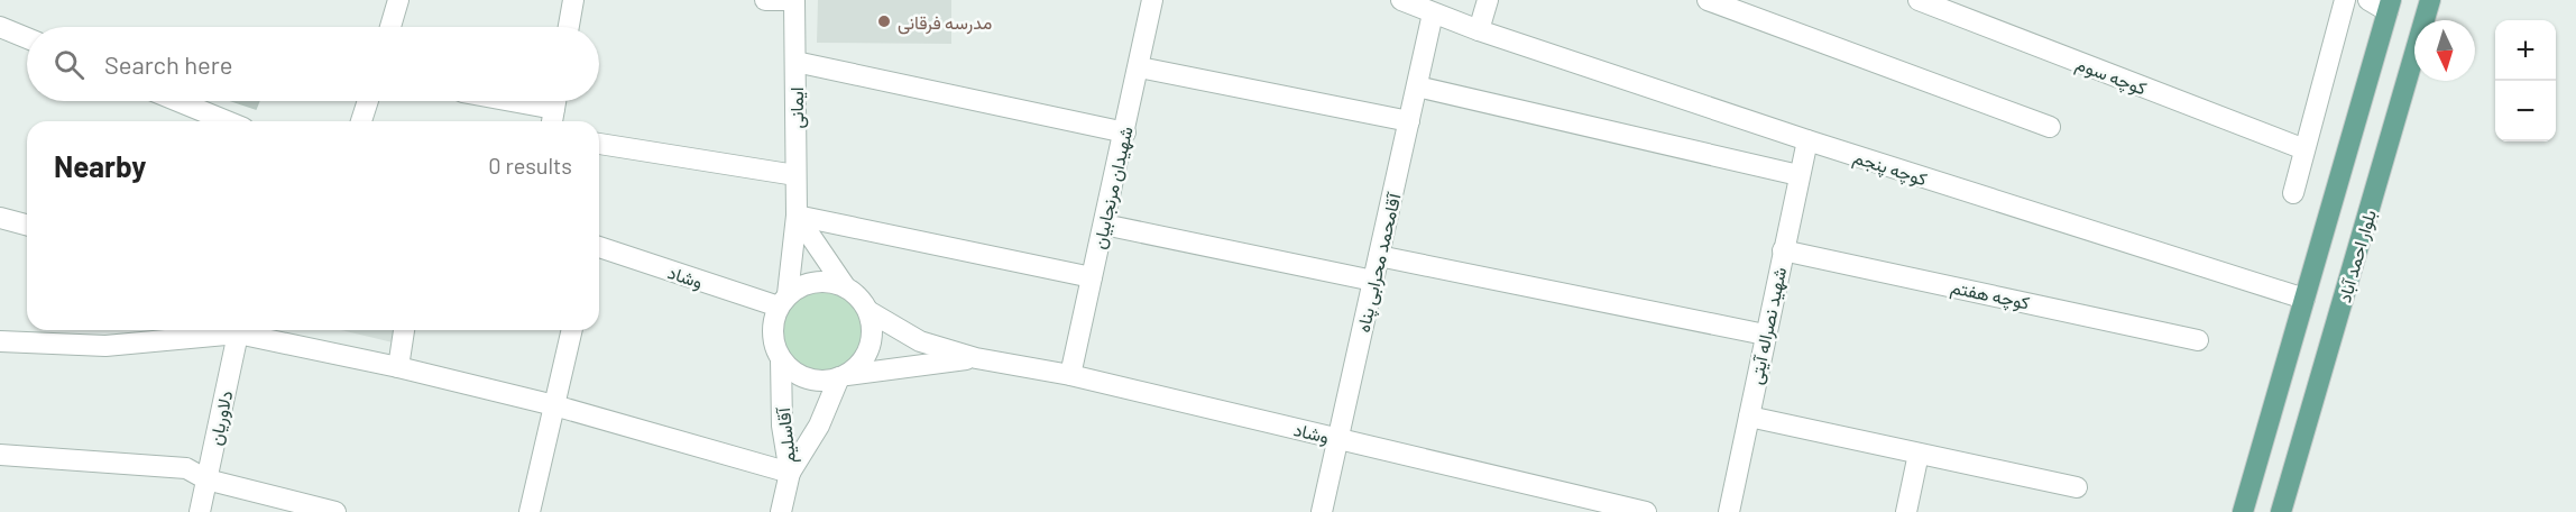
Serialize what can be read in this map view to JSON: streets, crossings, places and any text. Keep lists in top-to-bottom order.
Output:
{
  "streets": {
    "main road": ["بلوار احمد آباد"],
    "street": [
      "کوچه سوم",
      "ایمانی",
      "کوچه پنجم",
      "شهیدان مرنجابیان",
      "آقامحمد محرابی پناه",
      "وشاد",
      "کوچه هفتم",
      "شهید نصراله آیتی",
      "دلاوریان",
      "آقاسلیم"
    ]
  },
  "crossings": [
    ["ایمانی", "وشاد"],
    ["ایمانی", "آقاسلیم"],
    ["کوچه پنجم", "بلوار احمد آباد"],
    ["کوچه پنجم", "آقامحمد محرابی پناه"],
    ["کوچه پنجم", "شهید نصراله آیتی"],
    ["شهیدان مرنجابیان", "وشاد"],
    ["آقامحمد محرابی پناه", "وشاد"],
    ["وشاد", "آقاسلیم"],
    ["کوچه هفتم", "شهید نصراله آیتی"]
  ],
  "places": ["مدرسه فرقانی"],
  "north": "bottom",
  "page": {
    "map_buttons": ["+", "−"],
    "search": "Search here",
    "heading": ["Nearby", "0 results"]
  }
}
